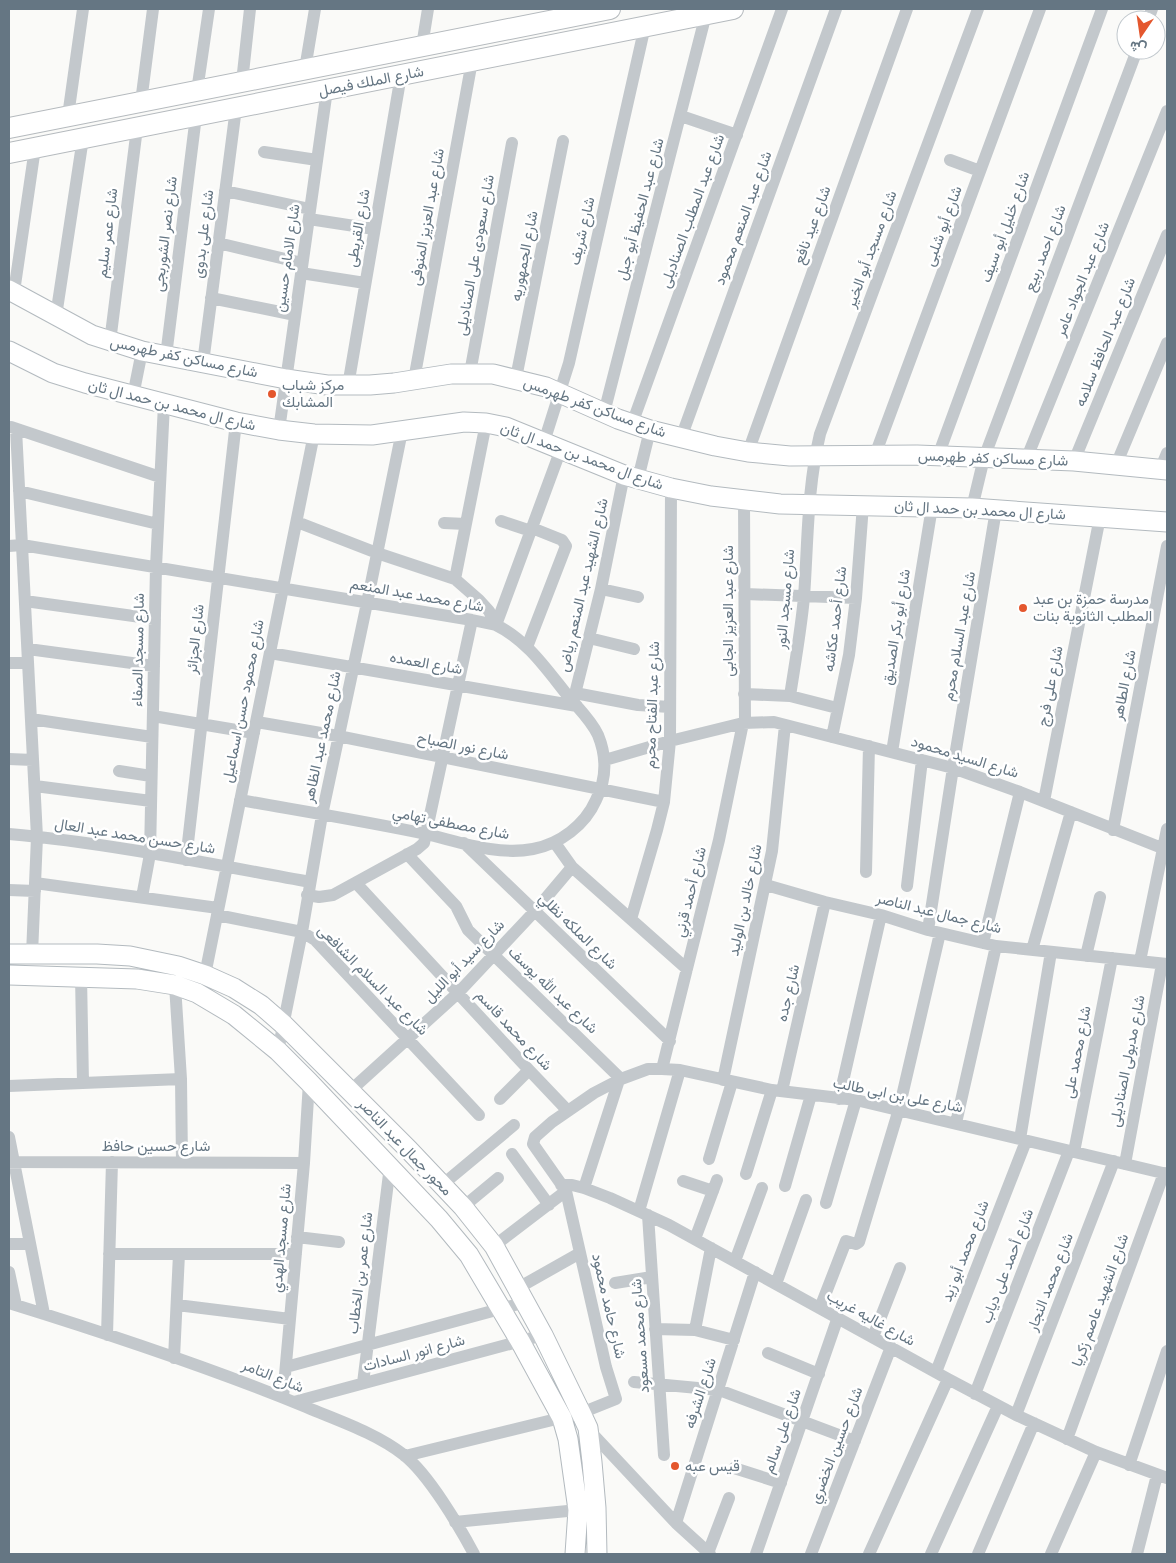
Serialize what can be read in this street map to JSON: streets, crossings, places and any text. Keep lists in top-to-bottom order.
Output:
{
  "streets": {
    "main road": ["شارع الملك فيصل"],
    "street": [
      "شارع عبد الحفيظ أبو جبل",
      "شارع عبد المطلب الصناديلى",
      "شارع عبد العزيز المنوفى",
      "شارع عبد المنعم محمود",
      "شارع عيد نافع",
      "شارع أبو شلبى",
      "شارع خليل أبو سيف",
      "شارع القريطى",
      "شارع شريف",
      "شارع عمر سليم",
      "شارع نصر الشوربجى",
      "شارع على بدوى",
      "شارع احمد ربيع",
      "شارع مسجد أبو الخير",
      "شارع سعودى على الصناديلى",
      "شارع الجمهوريه",
      "شارع الامام حسين",
      "شارع عبد الجواد عامر",
      "شارع عبد الحافظ سلامه",
      "شارع مساكن كفر طهرمس",
      "شارع ال محمد بن حمد ال ثان",
      "شارع الشهيد عبد المنعم رياض",
      "شارع محمد عبد المنعم",
      "شارع مسجد النور",
      "شارع عبد العزيز الجابى",
      "شارع أحمد عكاشه",
      "شارع أبو بكر الصديق",
      "شارع عبد السلام محرم",
      "شارع الجزائر",
      "شارع مسجد الصفاء",
      "شارع العمده",
      "شارع الطاهر",
      "شارع على فرج",
      "شارع محمود حسن اسماعيل",
      "شارع عبد الفتاح محرم",
      "شارع محمد عبد الظاهر",
      "شارع نور الصباح",
      "شارع السيد محمود",
      "شارع مصطفى تهامي",
      "شارع حسن محمد عبد العال",
      "شارع أحمد قرني",
      "شارع خالد بن الوليد",
      "شارع جمال عبد الناصر",
      "شارع الملكه نظلي",
      "شارع سيد أبو الليل",
      "شارع عبد السلام الشافعى",
      "شارع عبد الله يوسف",
      "شارع جده",
      "شارع محمد قاسم",
      "شارع محمد على",
      "شارع مدبولى الصناديلى",
      "شارع على بن ابى طالب",
      "شارع حسين حافظ",
      "محور جمال عبد الناصر",
      "شارع مسجد الهدي",
      "شارع محمد أبو زيد",
      "شارع أحمد على دياب",
      "شارع عمر بن الخطاب",
      "شارع محمد النجار",
      "شارع الشهيد عاصم زكريا",
      "شارع حامد محمود",
      "شارع غاليه غريب",
      "شارع محمد مسعود",
      "شارع انور السادات",
      "شارع التامر",
      "شارع الشرفه",
      "شارع على سالم",
      "شارع حسين الخضري"
    ]
  },
  "crossings": [
    ["شارع الملك فيصل", "شارع عبد الحفيظ أبو جبل"],
    ["شارع الملك فيصل", "شارع عبد العزيز المنوفى"],
    ["شارع الملك فيصل", "شارع القريطى"],
    ["شارع الملك فيصل", "شارع شريف"],
    ["شارع الملك فيصل", "شارع عمر سليم"],
    ["شارع الملك فيصل", "شارع نصر الشوربجى"],
    ["شارع الملك فيصل", "شارع على بدوى"],
    ["شارع الملك فيصل", "شارع الامام حسين"],
    ["شارع عبد الحفيظ أبو جبل", "شارع مساكن كفر طهرمس"],
    ["شارع عبد المطلب الصناديلى", "شارع مساكن كفر طهرمس"],
    ["شارع عبد العزيز المنوفى", "شارع مساكن كفر طهرمس"],
    ["شارع عبد المنعم محمود", "شارع مساكن كفر طهرمس"],
    ["شارع عيد نافع", "شارع مساكن كفر طهرمس"],
    ["شارع أبو شلبى", "شارع مساكن كفر طهرمس"],
    ["شارع خليل أبو سيف", "شارع مساكن كفر طهرمس"],
    ["شارع القريطى", "شارع مساكن كفر طهرمس"],
    ["شارع شريف", "شارع مساكن كفر طهرمس"],
    ["شارع شريف", "شارع ال محمد بن حمد ال ثان"],
    ["شارع شريف", "شارع محمد عبد المنعم"],
    ["شارع عمر سليم", "شارع مساكن كفر طهرمس"],
    ["شارع نصر الشوربجى", "شارع مساكن كفر طهرمس"],
    ["شارع على بدوى", "شارع مساكن كفر طهرمس"],
    ["شارع احمد ربيع", "شارع مساكن كفر طهرمس"],
    ["شارع احمد ربيع", "شارع ال محمد بن حمد ال ثان"],
    ["شارع مسجد أبو الخير", "شارع مساكن كفر طهرمس"],
    ["شارع مسجد أبو الخير", "شارع ال محمد بن حمد ال ثان"],
    ["شارع مسجد أبو الخير", "شارع مسجد النور"],
    ["شارع سعودى على الصناديلى", "شارع مساكن كفر طهرمس"],
    ["شارع الجمهوريه", "شارع مساكن كفر طهرمس"],
    ["شارع الامام حسين", "شارع مساكن كفر طهرمس"],
    ["شارع الامام حسين", "شارع ال محمد بن حمد ال ثان"],
    ["شارع عبد الجواد عامر", "شارع مساكن كفر طهرمس"],
    ["شارع عبد الحافظ سلامه", "شارع مساكن كفر طهرمس"],
    ["شارع مساكن كفر طهرمس", "شارع الشهيد عبد المنعم رياض"],
    ["شارع ال محمد بن حمد ال ثان", "شارع الشهيد عبد المنعم رياض"],
    ["شارع ال محمد بن حمد ال ثان", "شارع مسجد النور"],
    ["شارع ال محمد بن حمد ال ثان", "شارع عبد العزيز الجابى"],
    ["شارع ال محمد بن حمد ال ثان", "شارع أحمد عكاشه"],
    ["شارع ال محمد بن حمد ال ثان", "شارع أبو بكر الصديق"],
    ["شارع ال محمد بن حمد ال ثان", "شارع عبد السلام محرم"],
    ["شارع ال محمد بن حمد ال ثان", "شارع الجزائر"],
    ["شارع ال محمد بن حمد ال ثان", "شارع مسجد الصفاء"],
    ["شارع ال محمد بن حمد ال ثان", "شارع على فرج"],
    ["شارع ال محمد بن حمد ال ثان", "شارع محمود حسن اسماعيل"],
    ["شارع ال محمد بن حمد ال ثان", "شارع عبد الفتاح محرم"],
    ["شارع ال محمد بن حمد ال ثان", "شارع محمد عبد الظاهر"],
    ["شارع الشهيد عبد المنعم رياض", "شارع محمد عبد المنعم"],
    ["شارع الشهيد عبد المنعم رياض", "شارع العمده"],
    ["شارع محمد عبد المنعم", "شارع الجزائر"],
    ["شارع محمد عبد المنعم", "شارع مسجد الصفاء"],
    ["شارع محمد عبد المنعم", "شارع العمده"],
    ["شارع محمد عبد المنعم", "شارع محمود حسن اسماعيل"],
    ["شارع محمد عبد المنعم", "شارع محمد عبد الظاهر"],
    ["شارع محمد عبد المنعم", "شارع السيد محمود"],
    ["شارع محمد عبد المنعم", "شارع مصطفى تهامي"],
    ["شارع عبد العزيز الجابى", "شارع السيد محمود"],
    ["شارع عبد العزيز الجابى", "شارع أحمد قرني"],
    ["شارع أحمد عكاشه", "شارع السيد محمود"],
    ["شارع أبو بكر الصديق", "شارع السيد محمود"],
    ["شارع عبد السلام محرم", "شارع السيد محمود"],
    ["شارع عبد السلام محرم", "شارع جمال عبد الناصر"],
    ["شارع عبد السلام محرم", "شارع على بن ابى طالب"],
    ["شارع عبد السلام محرم", "شارع غاليه غريب"],
    ["شارع الجزائر", "شارع نور الصباح"],
    ["شارع الجزائر", "شارع حسن محمد عبد العال"],
    ["شارع مسجد الصفاء", "شارع نور الصباح"],
    ["شارع مسجد الصفاء", "شارع حسن محمد عبد العال"],
    ["شارع مسجد الصفاء", "شارع عبد السلام الشافعى"],
    ["شارع العمده", "شارع محمود حسن اسماعيل"],
    ["شارع العمده", "شارع عبد الفتاح محرم"],
    ["شارع العمده", "شارع محمد عبد الظاهر"],
    ["شارع الطاهر", "شارع السيد محمود"],
    ["شارع على فرج", "شارع السيد محمود"],
    ["شارع محمود حسن اسماعيل", "شارع نور الصباح"],
    ["شارع محمود حسن اسماعيل", "شارع مصطفى تهامي"],
    ["شارع محمود حسن اسماعيل", "شارع حسن محمد عبد العال"],
    ["شارع محمود حسن اسماعيل", "شارع عبد السلام الشافعى"],
    ["شارع محمود حسن اسماعيل", "محور جمال عبد الناصر"],
    ["شارع عبد الفتاح محرم", "شارع نور الصباح"],
    ["شارع عبد الفتاح محرم", "شارع السيد محمود"],
    ["شارع محمد عبد الظاهر", "شارع نور الصباح"],
    ["شارع محمد عبد الظاهر", "شارع مصطفى تهامي"],
    ["شارع محمد عبد الظاهر", "شارع حسن محمد عبد العال"],
    ["شارع محمد عبد الظاهر", "شارع عبد السلام الشافعى"],
    ["شارع محمد عبد الظاهر", "محور جمال عبد الناصر"],
    ["شارع نور الصباح", "شارع مصطفى تهامي"],
    ["شارع السيد محمود", "شارع مصطفى تهامي"],
    ["شارع السيد محمود", "شارع أحمد قرني"],
    ["شارع السيد محمود", "شارع خالد بن الوليد"],
    ["شارع مصطفى تهامي", "شارع حسن محمد عبد العال"],
    ["شارع مصطفى تهامي", "شارع الملكه نظلي"],
    ["شارع حسن محمد عبد العال", "شارع عبد الله يوسف"],
    ["شارع حسن محمد عبد العال", "شارع محمد قاسم"],
    ["شارع أحمد قرني", "شارع الملكه نظلي"],
    ["شارع أحمد قرني", "شارع على بن ابى طالب"],
    ["شارع خالد بن الوليد", "شارع جمال عبد الناصر"],
    ["شارع خالد بن الوليد", "شارع على بن ابى طالب"],
    ["شارع جمال عبد الناصر", "شارع جده"],
    ["شارع جمال عبد الناصر", "شارع محمد على"],
    ["شارع جمال عبد الناصر", "شارع مدبولى الصناديلى"],
    ["شارع جمال عبد الناصر", "شارع محمد أبو زيد"],
    ["شارع الملكه نظلي", "شارع سيد أبو الليل"],
    ["شارع سيد أبو الليل", "شارع عبد السلام الشافعى"],
    ["شارع سيد أبو الليل", "شارع عبد الله يوسف"],
    ["شارع سيد أبو الليل", "شارع محمد قاسم"],
    ["شارع سيد أبو الليل", "محور جمال عبد الناصر"],
    ["شارع عبد الله يوسف", "شارع على بن ابى طالب"],
    ["شارع جده", "شارع على بن ابى طالب"],
    ["شارع محمد قاسم", "شارع على بن ابى طالب"],
    ["شارع محمد على", "شارع على بن ابى طالب"],
    ["شارع محمد على", "شارع أحمد على دياب"],
    ["شارع مدبولى الصناديلى", "شارع على بن ابى طالب"],
    ["شارع مدبولى الصناديلى", "شارع محمد النجار"],
    ["شارع على بن ابى طالب", "شارع محمد أبو زيد"],
    ["شارع على بن ابى طالب", "شارع أحمد على دياب"],
    ["شارع على بن ابى طالب", "شارع محمد النجار"],
    ["شارع على بن ابى طالب", "شارع الشهيد عاصم زكريا"],
    ["شارع على بن ابى طالب", "شارع حامد محمود"],
    ["شارع على بن ابى طالب", "شارع غاليه غريب"],
    ["شارع على بن ابى طالب", "شارع محمد مسعود"],
    ["شارع حسين حافظ", "شارع مسجد الهدي"],
    ["محور جمال عبد الناصر", "شارع مسجد الهدي"],
    ["محور جمال عبد الناصر", "شارع عمر بن الخطاب"],
    ["محور جمال عبد الناصر", "شارع حامد محمود"],
    ["محور جمال عبد الناصر", "شارع انور السادات"],
    ["شارع مسجد الهدي", "شارع انور السادات"],
    ["شارع مسجد الهدي", "شارع التامر"],
    ["شارع محمد أبو زيد", "شارع غاليه غريب"],
    ["شارع أحمد على دياب", "شارع غاليه غريب"],
    ["شارع عمر بن الخطاب", "شارع انور السادات"],
    ["شارع محمد النجار", "شارع غاليه غريب"],
    ["شارع الشهيد عاصم زكريا", "شارع غاليه غريب"],
    ["شارع حامد محمود", "شارع غاليه غريب"],
    ["شارع حامد محمود", "شارع انور السادات"],
    ["شارع غاليه غريب", "شارع محمد مسعود"],
    ["شارع غاليه غريب", "شارع الشرفه"],
    ["شارع غاليه غريب", "شارع على سالم"],
    ["شارع غاليه غريب", "شارع حسين الخضري"],
    ["شارع انور السادات", "شارع التامر"]
  ],
  "places": ["مركز شباب المشابك", "مدرسة حمزة بن عبد المطلب الثانوية بنات", "قيس عبه"],
  "north": "bottom"
}
